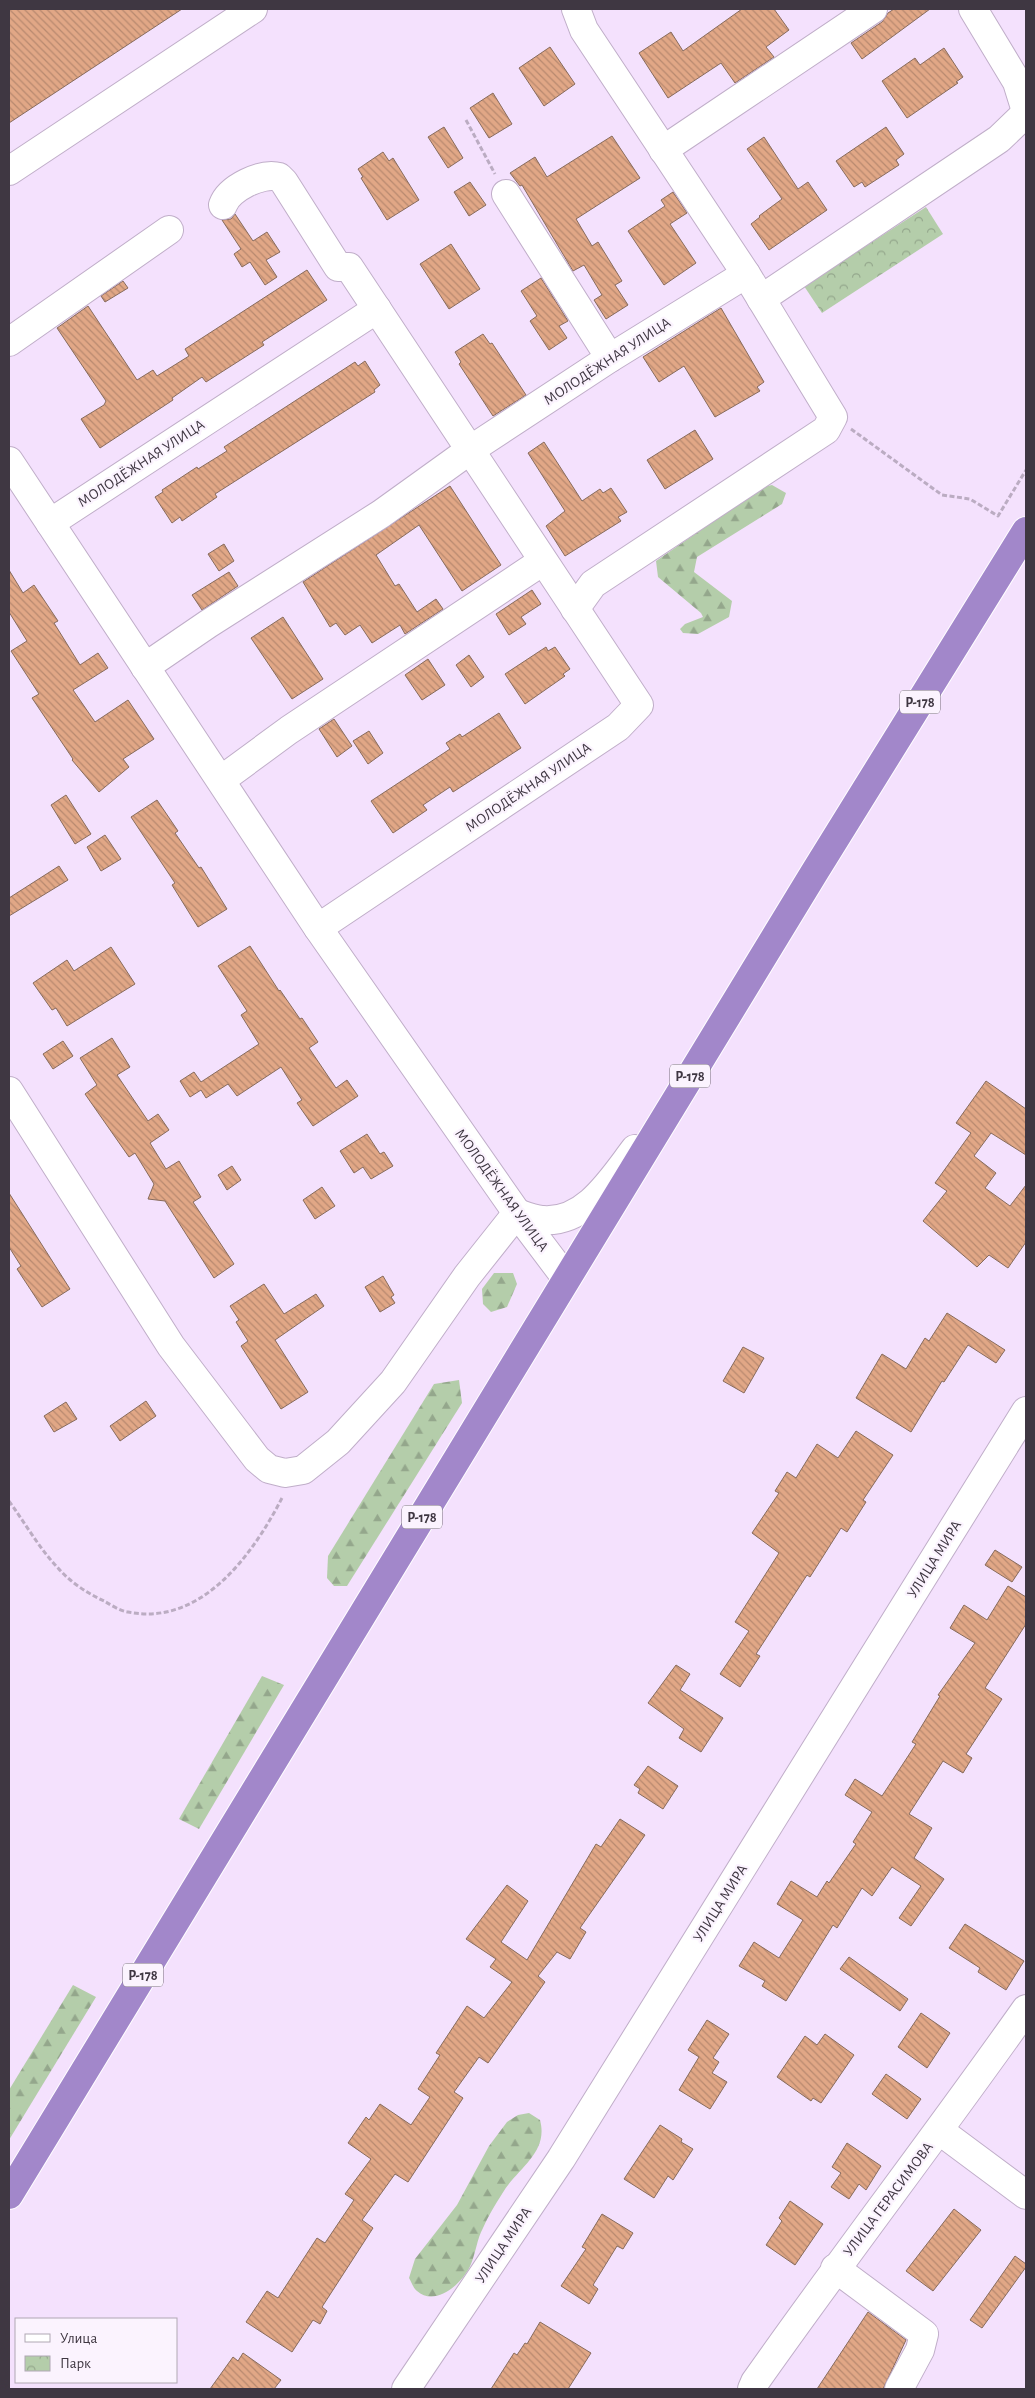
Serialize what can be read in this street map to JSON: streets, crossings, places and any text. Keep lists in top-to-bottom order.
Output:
{
  "streets": {
    "highway": ["Р-178"],
    "street": ["МОЛОДЁЖНАЯ УЛИЦА", "УЛИЦА МИРА", "УЛИЦА ГЕРАСИМОВА"]
  },
  "crossings": [
    ["МОЛОДЁЖНАЯ УЛИЦА", "Р-178"]
  ],
  "legend": ["Улица", "Парк"]
}
